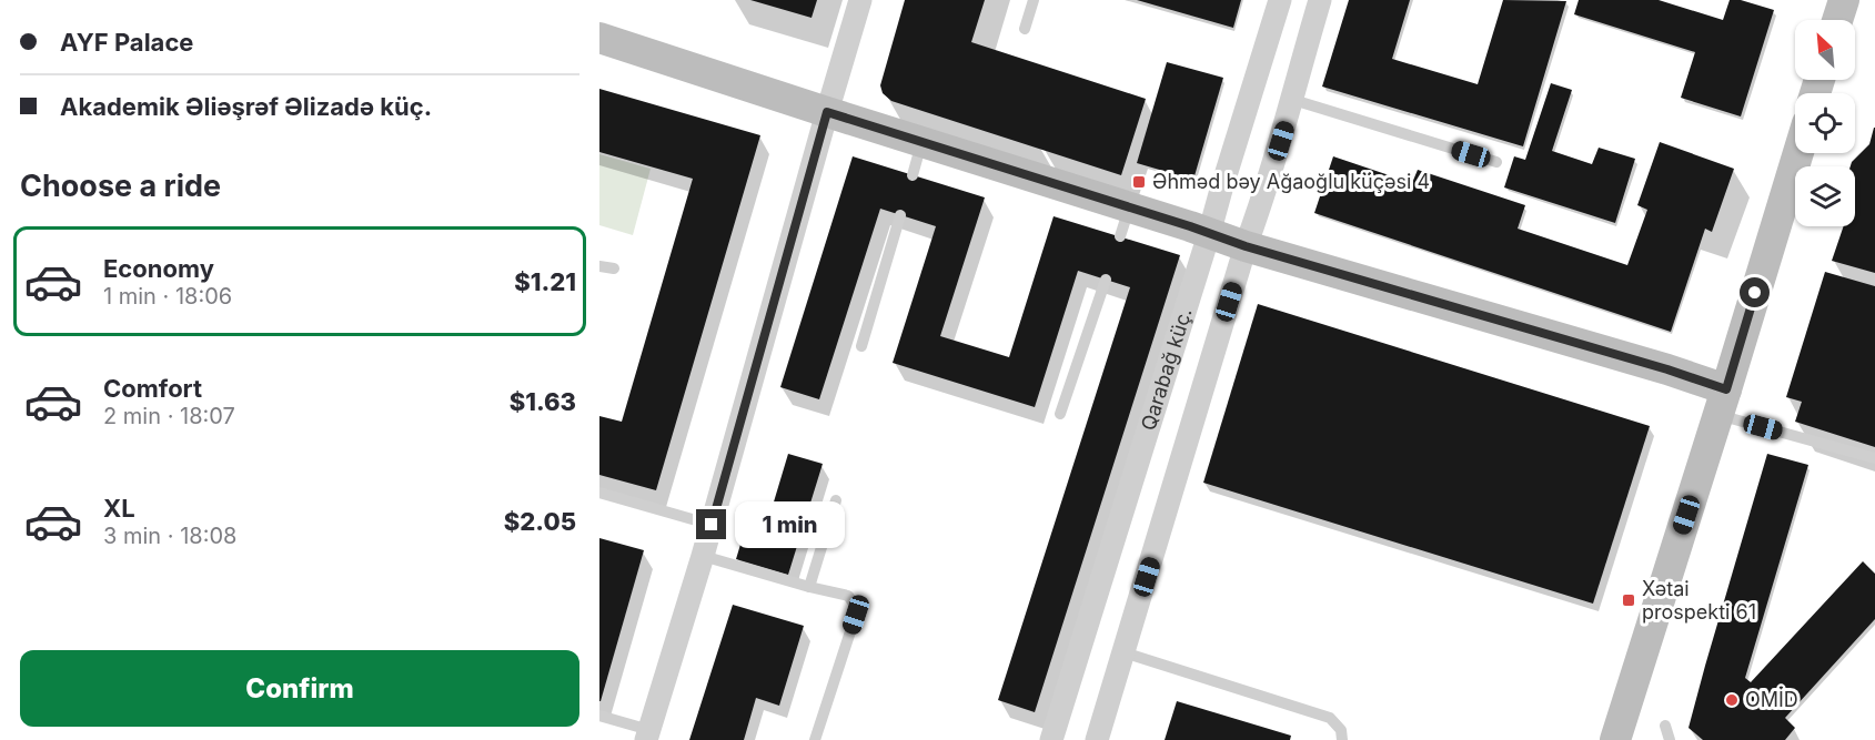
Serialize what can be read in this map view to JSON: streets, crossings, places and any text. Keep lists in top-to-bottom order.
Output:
{
  "streets": {
    "street": ["Qarabağ küç."]
  },
  "places": {
    "transit": ["Əhməd bəy Ağaoğlu küçəsi 4", "Xətai prospekti 61"],
    "other": ["OMİD"]
  },
  "north": "top left",
  "page": {
    "banner": ["AYF Palace", "Akademik Əliəşrəf Əlizadə küç."],
    "heading": "Choose a ride",
    "list": [
      {
        "name": "Economy",
        "note": "1 min · 18:06",
        "value": "$1.21"
      },
      {
        "name": "Comfort",
        "note": "2 min · 18:07",
        "value": "$1.63"
      },
      {
        "name": "XL",
        "note": "3 min · 18:08",
        "value": "$2.05"
      }
    ],
    "bubble": "1 min",
    "buttons": "Confirm"
  }
}
